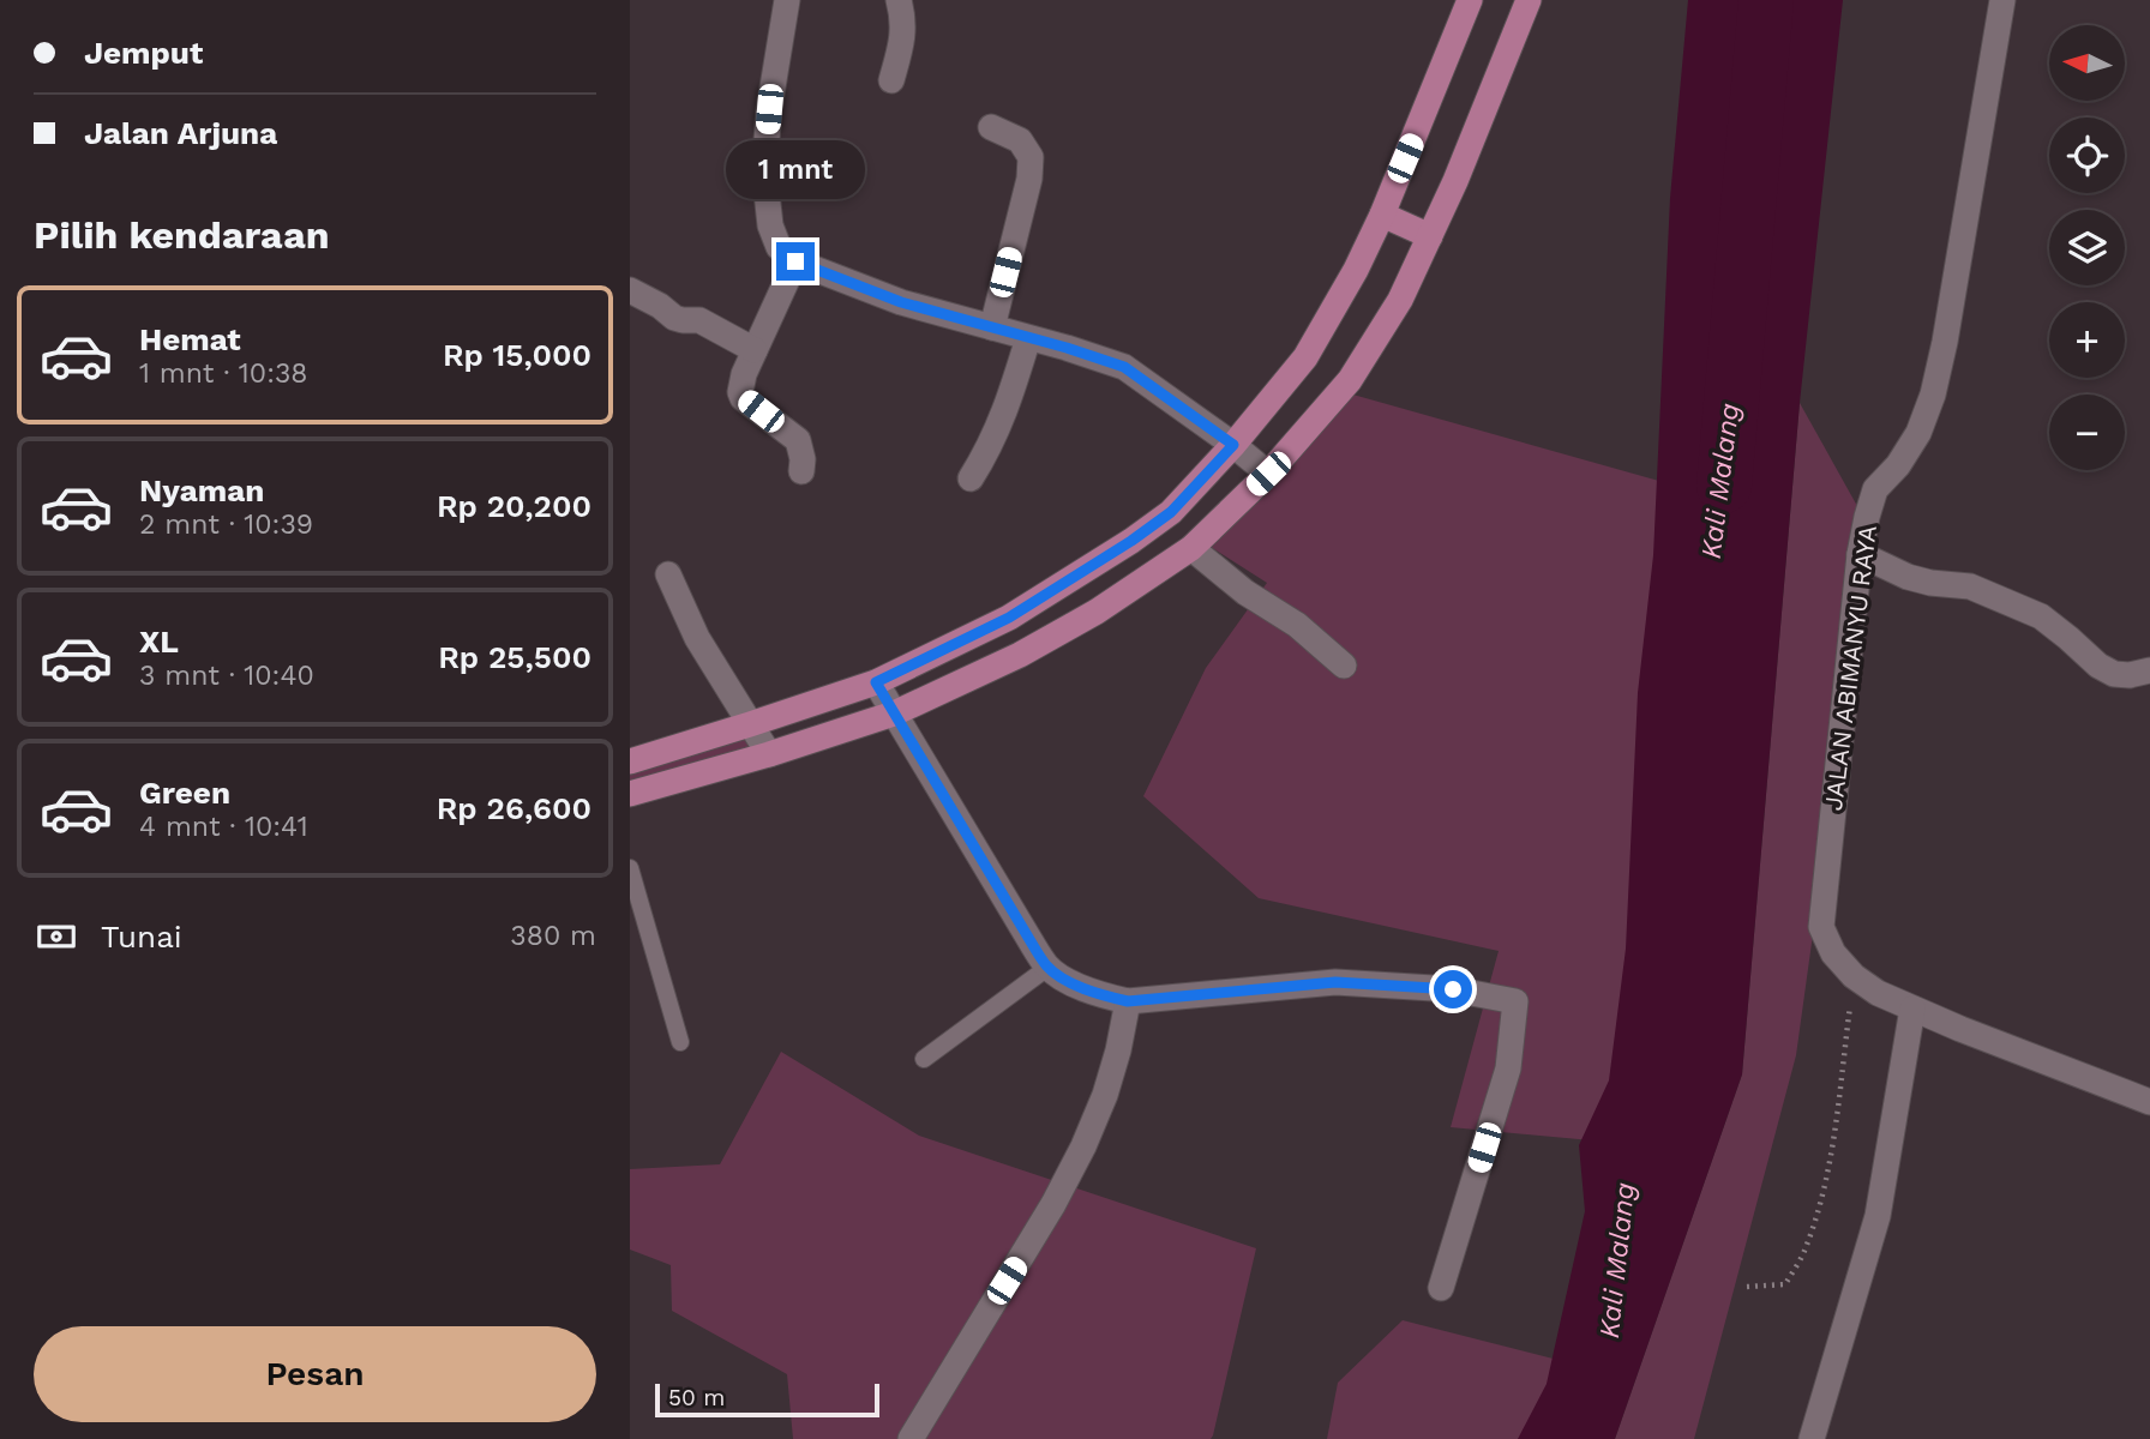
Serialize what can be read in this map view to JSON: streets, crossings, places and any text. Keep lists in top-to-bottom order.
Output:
{
  "streets": {
    "street": ["JALAN ABIMANYU RAYA"]
  },
  "water": ["Kali Malang"],
  "scale_bar": "50 m",
  "north": "left",
  "page": {
    "banner": ["Jemput", "Jalan Arjuna"],
    "map_buttons": ["+", "−"],
    "bubble": "1 mnt",
    "heading": "Pilih kendaraan",
    "list": [
      {
        "name": "Hemat",
        "note": "1 mnt · 10:38",
        "value": "Rp 15,000"
      },
      {
        "name": "Nyaman",
        "note": "2 mnt · 10:39",
        "value": "Rp 20,200"
      },
      {
        "name": "XL",
        "note": "3 mnt · 10:40",
        "value": "Rp 25,500"
      },
      {
        "name": "Green",
        "note": "4 mnt · 10:41",
        "value": "Rp 26,600"
      }
    ],
    "pay": ["Tunai", "380 m"],
    "buttons": "Pesan",
    "scale": "50 m"
  }
}
